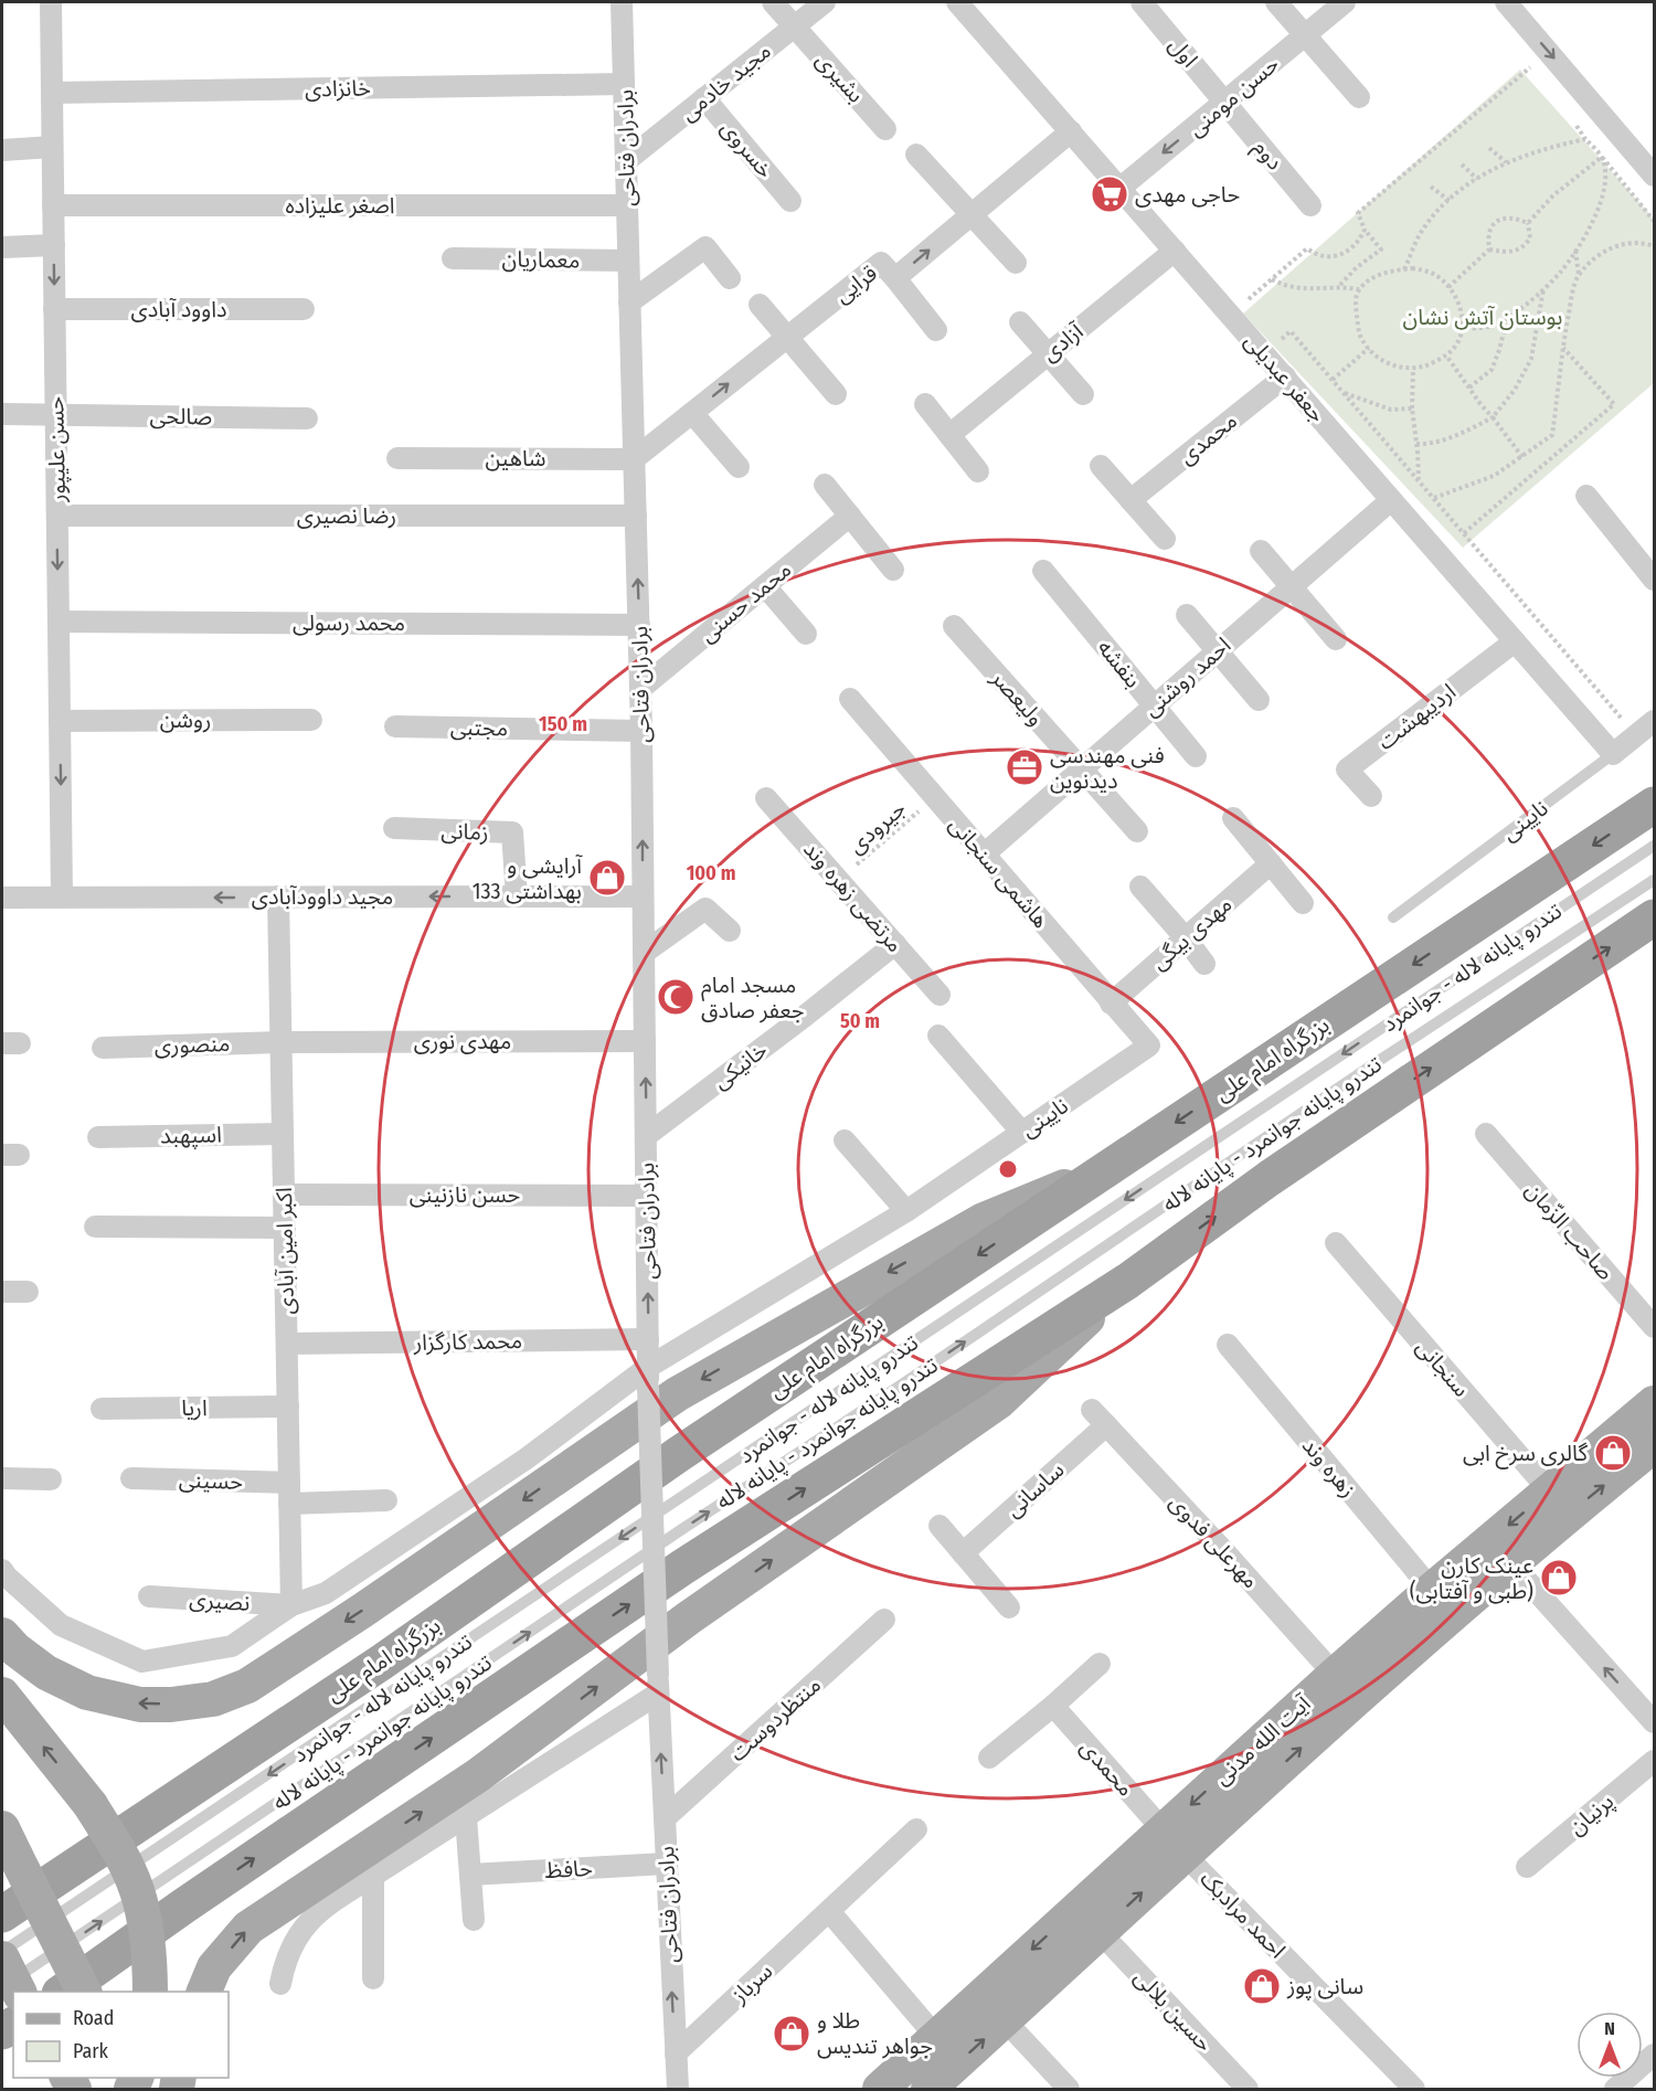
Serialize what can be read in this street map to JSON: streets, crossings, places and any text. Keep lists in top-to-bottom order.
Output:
{
  "streets": {
    "highway": ["بزرگراه امام علی"],
    "main road": ["آیت الله مدنی"],
    "street": [
      "اول",
      "بشیری",
      "مجید خادمی",
      "خانزادی",
      "حسن مومنی",
      "برادران فتاحی",
      "خسروی",
      "دوم",
      "اصغر علیزاده",
      "معماریان",
      "قرایی",
      "داوود آبادی",
      "آزادی",
      "جعفر عبدیلی",
      "صالحی",
      "محمدی",
      "حسن علیپور",
      "شاهین",
      "رضا نصیری",
      "محمد حسنی",
      "محمد رسولی",
      "بنفشه",
      "احمد روشنی",
      "ولیعصر",
      "اردیبهشت",
      "روشن",
      "مجتبی",
      "نایینی",
      "زمانی",
      "هاشمی سنجانی",
      "مجید داوودآبادی",
      "مرتضی زهره وند",
      "مهدی بیگی",
      "مهدی نوری",
      "منصوری",
      "خانیکی",
      "اسپهبد",
      "حسن نازنینی",
      "صاحب الزّمان",
      "اکبر امین آبادی",
      "محمد کارگزار",
      "سنجانی",
      "اریا",
      "زهره وند",
      "حسینی",
      "ساسانی",
      "مهرعلی فدوی",
      "نصیری",
      "منتظردوست",
      "پرنیان",
      "حافظ",
      "احمد مرادبک",
      "سرباز",
      "حسین بلالی"
    ],
    "lane": ["تندرو پایانه لاله - جوانمرد", "تندرو پایانه جوانمرد - پایانه لاله"],
    "path": ["جیرودی"]
  },
  "crossings": [
    ["اول", "حسن مومنی"],
    ["اول", "دوم"],
    ["بشیری", "مجید خادمی"],
    ["مجید خادمی", "برادران فتاحی"],
    ["مجید خادمی", "خسروی"],
    ["خانزادی", "برادران فتاحی"],
    ["خانزادی", "حسن علیپور"],
    ["حسن مومنی", "دوم"],
    ["حسن مومنی", "جعفر عبدیلی"],
    ["برادران فتاحی", "اصغر علیزاده"],
    ["برادران فتاحی", "معماریان"],
    ["برادران فتاحی", "قرایی"],
    ["برادران فتاحی", "شاهین"],
    ["برادران فتاحی", "رضا نصیری"],
    ["برادران فتاحی", "محمد حسنی"],
    ["برادران فتاحی", "محمد رسولی"],
    ["برادران فتاحی", "مجتبی"],
    ["برادران فتاحی", "نایینی"],
    ["برادران فتاحی", "مجید داوودآبادی"],
    ["برادران فتاحی", "مهدی نوری"],
    ["برادران فتاحی", "خانیکی"],
    ["برادران فتاحی", "حسن نازنینی"],
    ["برادران فتاحی", "محمد کارگزار"],
    ["برادران فتاحی", "منتظردوست"],
    ["برادران فتاحی", "حافظ"],
    ["برادران فتاحی", "سرباز"],
    ["اصغر علیزاده", "حسن علیپور"],
    ["قرایی", "جعفر عبدیلی"],
    ["قرایی", "شاهین"],
    ["داوود آبادی", "حسن علیپور"],
    ["آزادی", "جعفر عبدیلی"],
    ["جعفر عبدیلی", "محمدی"],
    ["جعفر عبدیلی", "احمد روشنی"],
    ["جعفر عبدیلی", "اردیبهشت"],
    ["جعفر عبدیلی", "نایینی"],
    ["صالحی", "حسن علیپور"],
    ["محمدی", "آیت الله مدنی"],
    ["محمدی", "احمد مرادبک"],
    ["حسن علیپور", "رضا نصیری"],
    ["حسن علیپور", "محمد رسولی"],
    ["حسن علیپور", "روشن"],
    ["حسن علیپور", "مجید داوودآبادی"],
    ["بنفشه", "احمد روشنی"],
    ["احمد روشنی", "ولیعصر"],
    ["احمد روشنی", "هاشمی سنجانی"],
    ["نایینی", "هاشمی سنجانی"],
    ["نایینی", "اکبر امین آبادی"],
    ["نایینی", "نصیری"],
    ["جیرودی", "هاشمی سنجانی"],
    ["جیرودی", "مرتضی زهره وند"],
    ["زمانی", "مجید داوودآبادی"],
    ["هاشمی سنجانی", "مهدی بیگی"],
    ["مجید داوودآبادی", "اکبر امین آبادی"],
    ["مرتضی زهره وند", "خانیکی"],
    ["مهدی نوری", "منصوری"],
    ["مهدی نوری", "اکبر امین آبادی"],
    ["منصوری", "اکبر امین آبادی"],
    ["اسپهبد", "اکبر امین آبادی"],
    ["حسن نازنینی", "اکبر امین آبادی"],
    ["اکبر امین آبادی", "محمد کارگزار"],
    ["اکبر امین آبادی", "اریا"],
    ["اکبر امین آبادی", "حسینی"],
    ["اکبر امین آبادی", "نصیری"],
    ["سنجانی", "آیت الله مدنی"],
    ["زهره وند", "آیت الله مدنی"],
    ["ساسانی", "مهرعلی فدوی"],
    ["مهرعلی فدوی", "آیت الله مدنی"],
    ["آیت الله مدنی", "احمد مرادبک"],
    ["آیت الله مدنی", "حسین بلالی"]
  ],
  "one_way": [
    "حسن مومنی",
    "برادران فتاحی",
    "قرایی",
    "حسن علیپور",
    "مجید داوودآبادی",
    "تندرو پایانه لاله - جوانمرد",
    "تندرو پایانه جوانمرد - پایانه لاله"
  ],
  "parks": ["بوستان آتش نشان"],
  "places": {
    "supermarket": ["حاجی مهدی"],
    "office": ["فنی مهندسی دیدنوین"],
    "shop": [
      "آرایشی و بهداشتی 133",
      "گالری سرخ ابی",
      "عینک کارن (طبی و آفتابی)",
      "سانی پوز",
      "طلا و جواهر تندیس"
    ],
    "mosque": ["مسجد امام جعفر صادق"]
  },
  "legend": ["Road", "Park"],
  "north": "top",
  "rings": ["150 m", "100 m", "50 m"]
}
